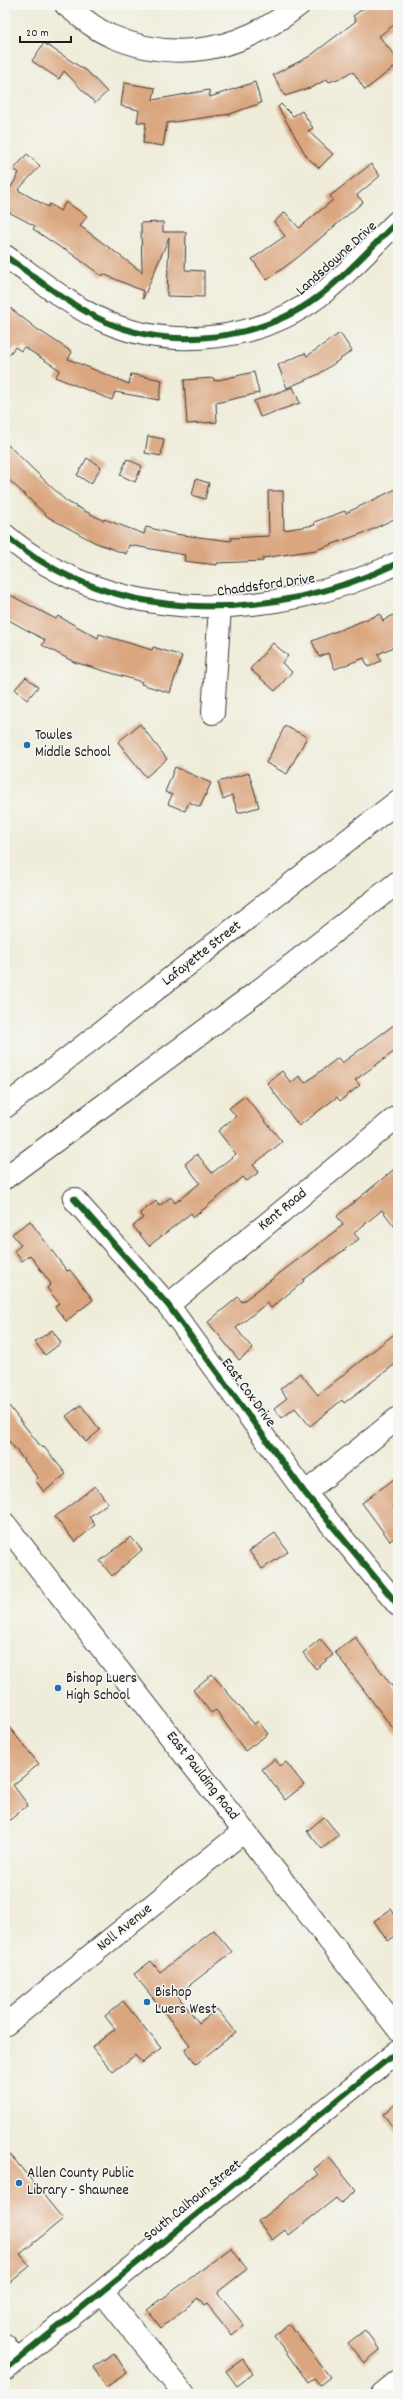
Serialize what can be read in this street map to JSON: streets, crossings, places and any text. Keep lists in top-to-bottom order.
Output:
{
  "streets": {
    "main road": [
      "Landsdowne Drive",
      "Chaddsford Drive",
      "Lafayette Street",
      "Kent Road",
      "East Cox Drive",
      "East Paulding Road",
      "Noll Avenue",
      "South Calhoun Street"
    ]
  },
  "crossings": [
    ["Kent Road", "East Cox Drive"],
    ["East Paulding Road", "Noll Avenue"]
  ],
  "places": [
    "Towles Middle School",
    "Bishop Luers High School",
    "Bishop Luers West",
    "Allen County Public Library - Shawnee"
  ],
  "scale_bar": "20 m"
}
